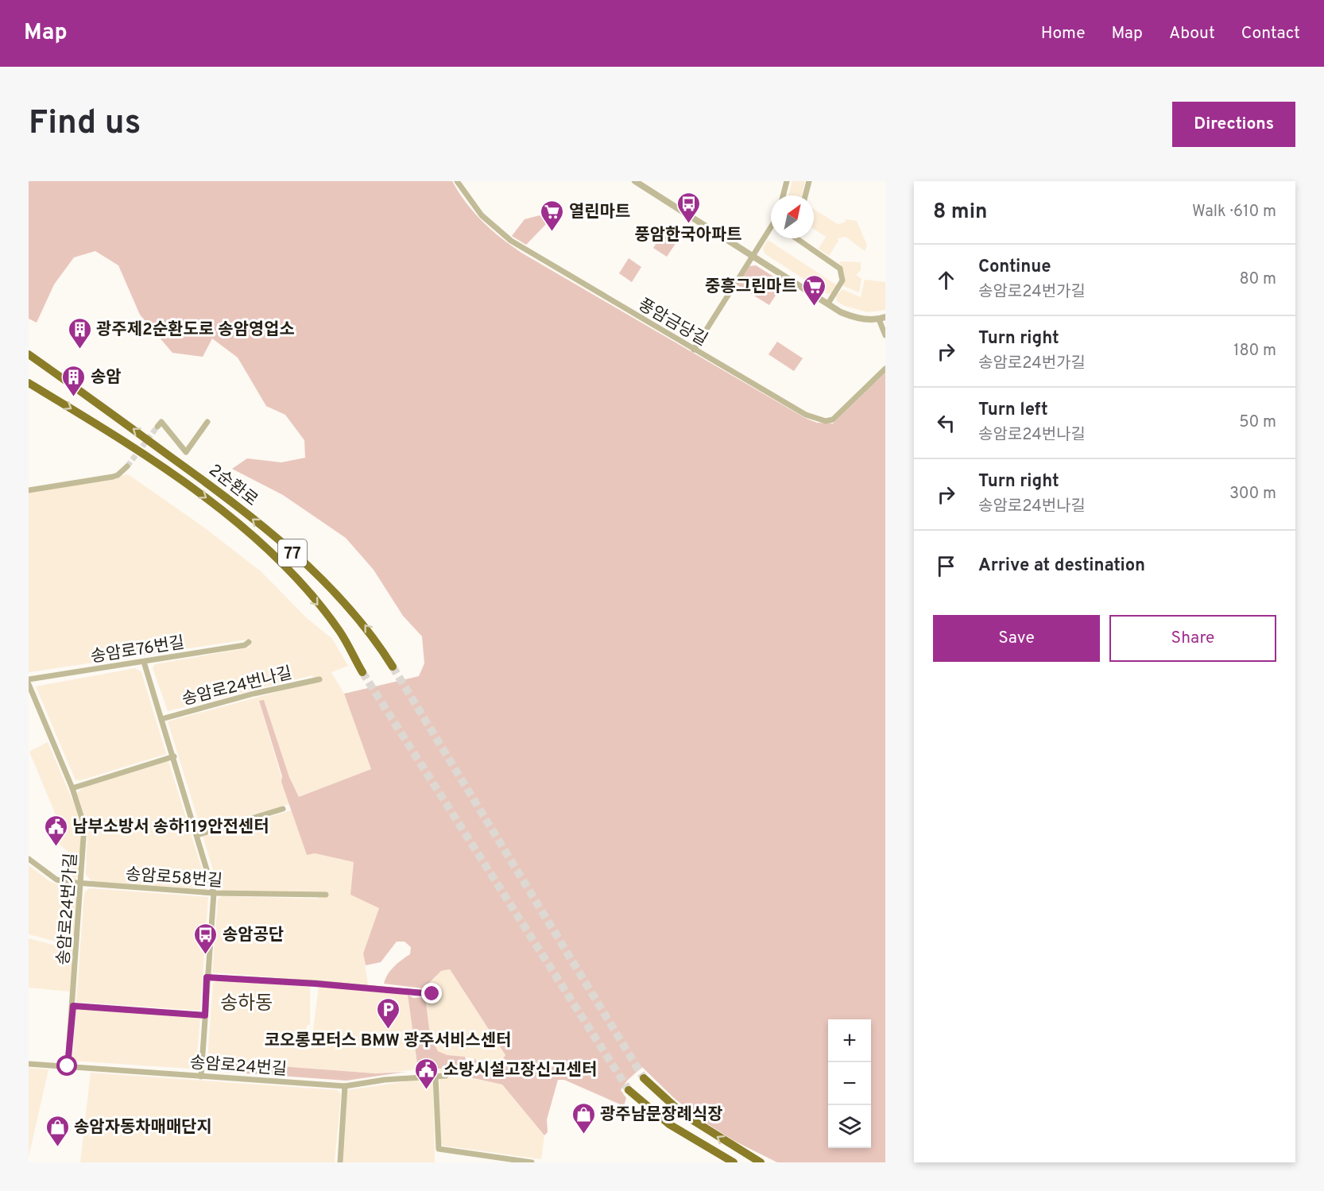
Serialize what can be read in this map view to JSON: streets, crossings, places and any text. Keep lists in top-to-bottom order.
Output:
{
  "streets": {
    "highway": ["2순환로", "77"],
    "street": [
      "풍암금당길",
      "송암로76번길",
      "송암로24번나길",
      "송암로58번길",
      "송암로24번가길",
      "송암로24번길"
    ]
  },
  "crossings": [
    ["송암로76번길", "송암로24번나길"],
    ["송암로24번나길", "송암로58번길"],
    ["송암로24번나길", "송암로24번길"],
    ["송암로58번길", "송암로24번가길"],
    ["송암로24번가길", "송암로24번길"]
  ],
  "districts": ["송하동"],
  "places": {
    "bus stop": ["풍암한국아파트", "송암공단"],
    "supermarket": ["열린마트", "중흥그린마트"],
    "building": ["광주제2순환도로 송암영업소", "송암"],
    "public building": ["남부소방서 송하119안전센터", "소방시설고장신고센터"],
    "parking": ["코오롱모터스 BMW 광주서비스센터"],
    "shop": ["광주남문장례식장", "송암자동차매매단지"]
  },
  "north": "top right",
  "page": {
    "header": "Map",
    "nav": [
      "Home",
      "Map",
      "About",
      "Contact"
    ],
    "buttons": [
      "Directions",
      ["Save", "Share"]
    ],
    "title": "Find us",
    "heading": ["8 min", "Walk · 610 m"],
    "list": [
      ["Continue", "송암로24번가길", "80 m"],
      ["Turn right", "송암로24번가길", "180 m"],
      ["Turn left", "송암로24번나길", "50 m"],
      ["Turn right", "송암로24번나길", "300 m"],
      "Arrive at destination"
    ],
    "map_buttons": ["+", "−"]
  }
}
